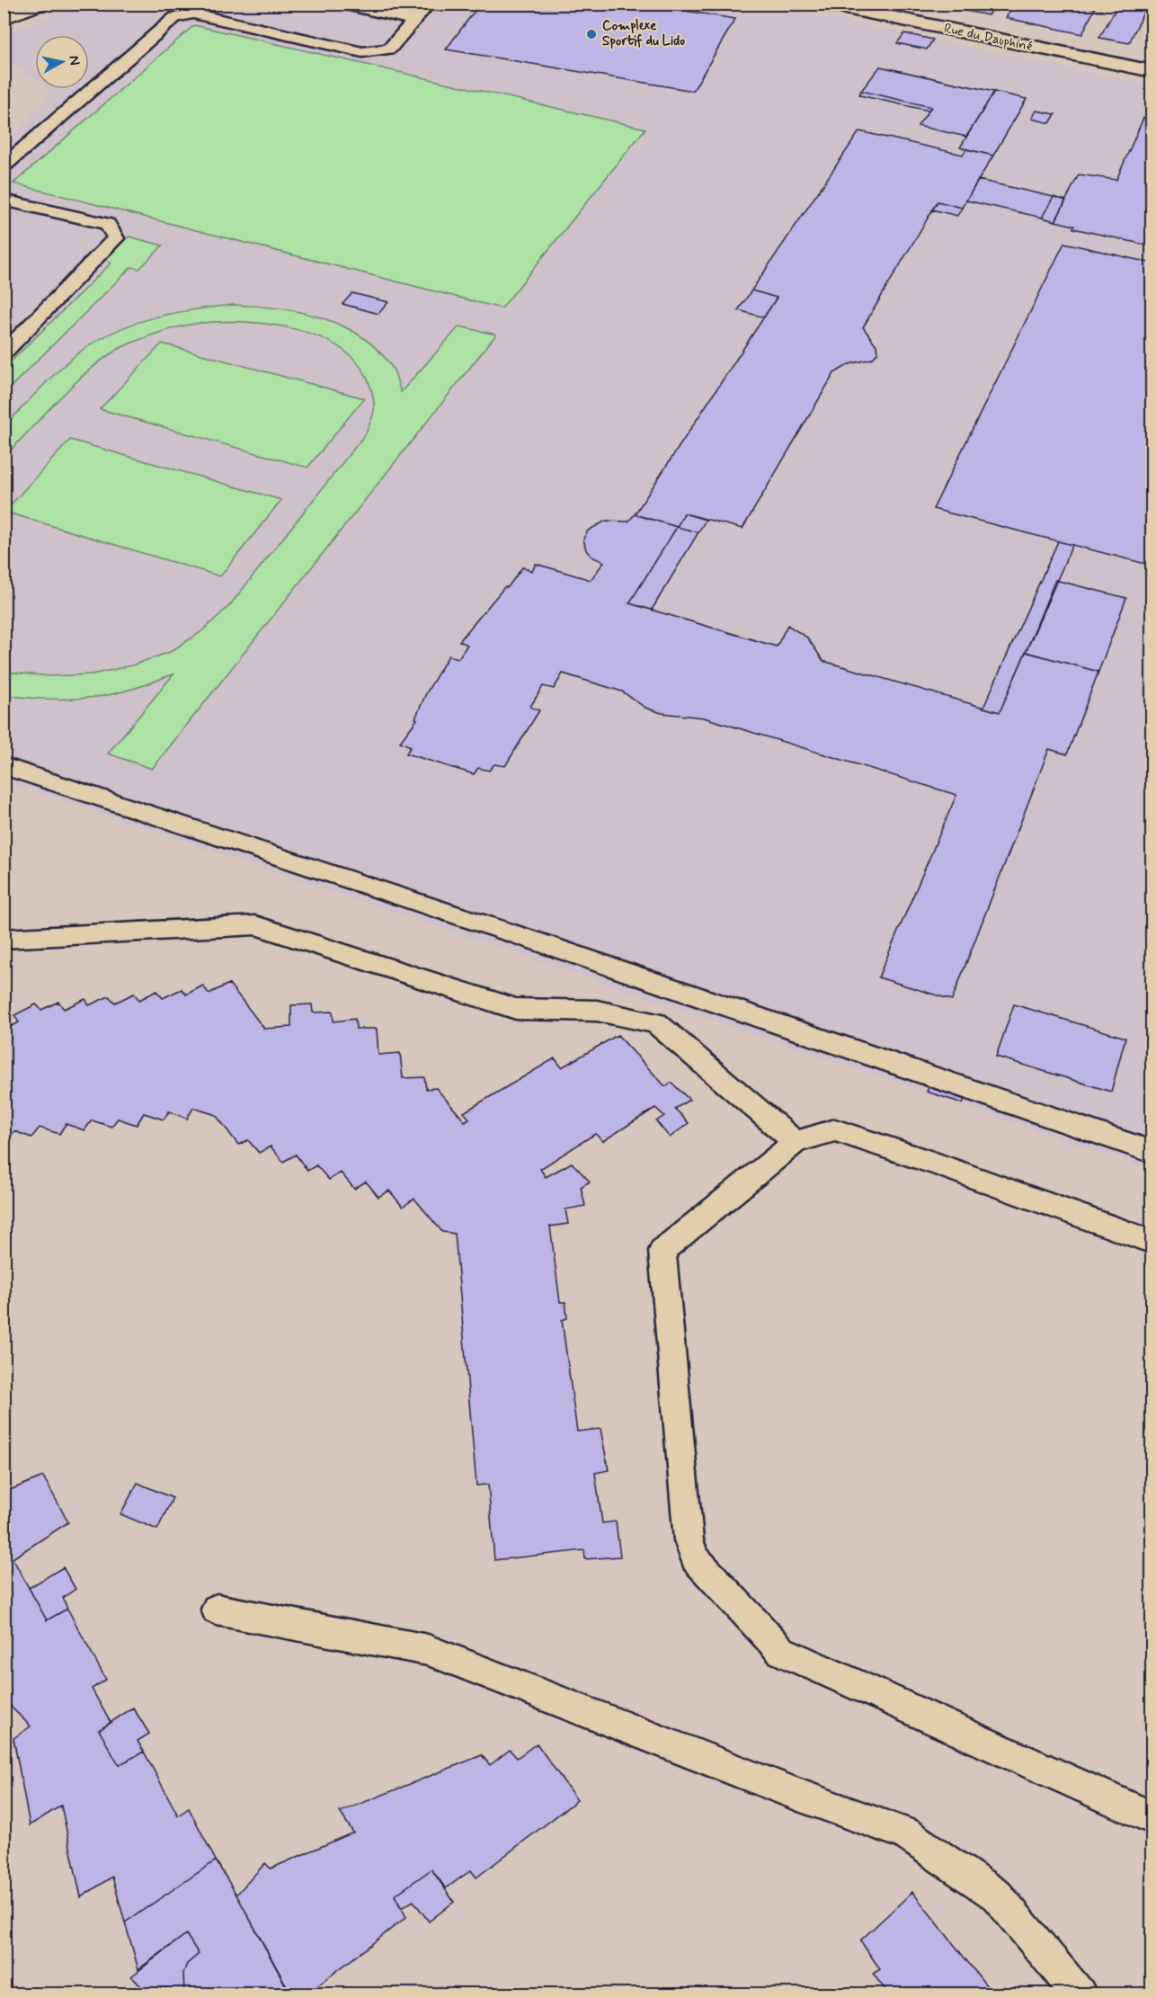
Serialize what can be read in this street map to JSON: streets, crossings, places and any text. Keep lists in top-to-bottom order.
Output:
{
  "streets": {
    "street": ["Rue du Dauphiné"]
  },
  "places": ["Complexe Sportif du Lido"],
  "north": "right"
}
